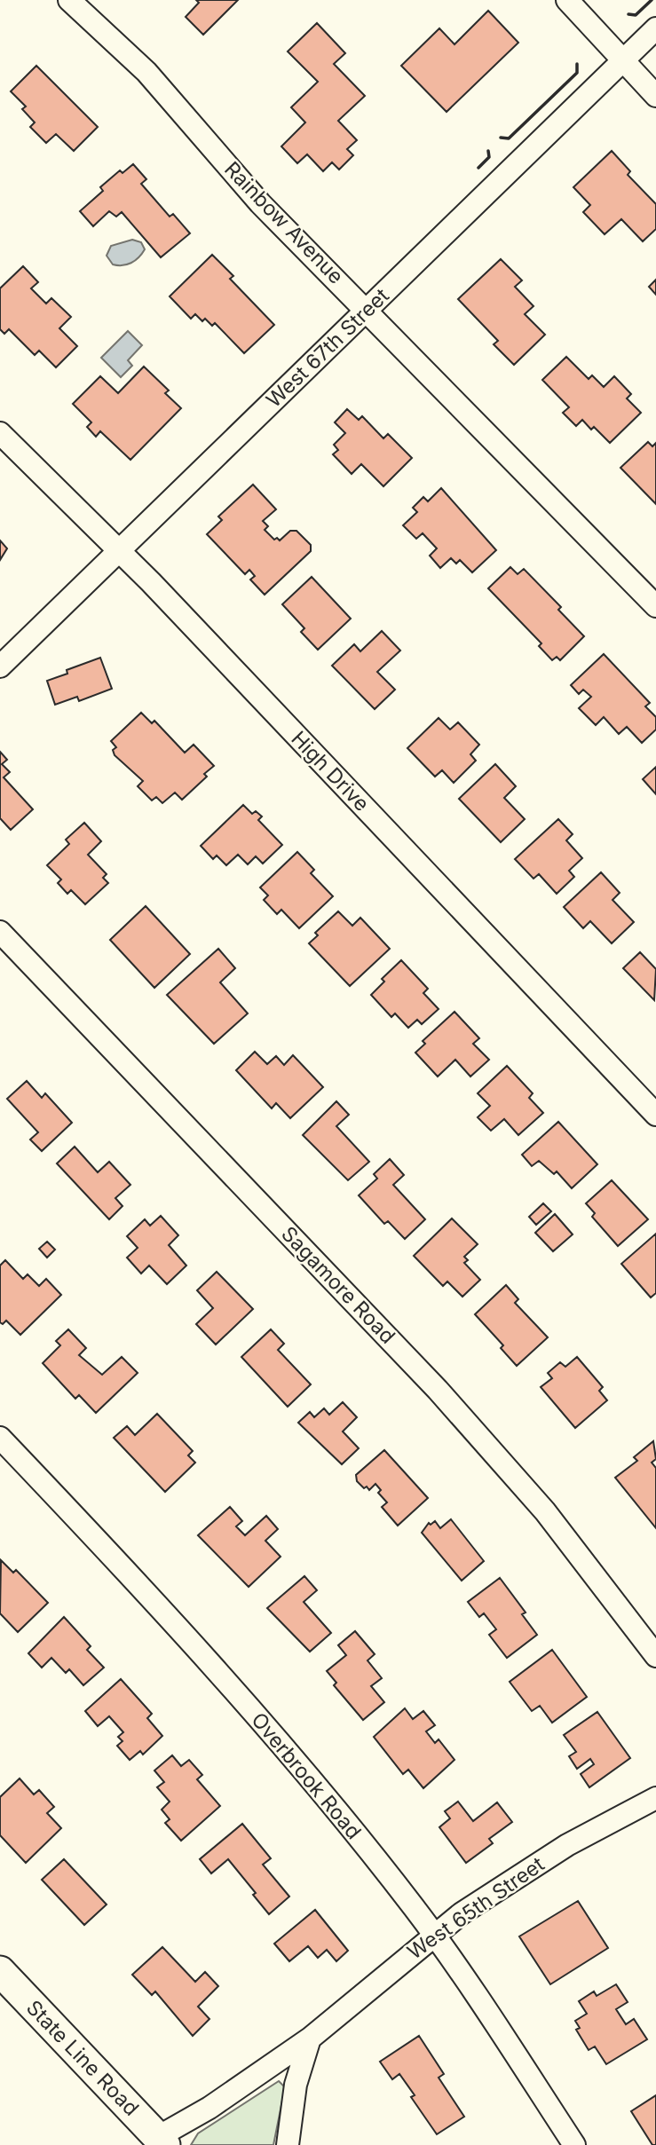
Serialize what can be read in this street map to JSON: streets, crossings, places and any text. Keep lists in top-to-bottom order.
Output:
{
  "streets": {
    "main road": ["State Line Road"],
    "street": [
      "Rainbow Avenue",
      "West 67th Street",
      "High Drive",
      "Sagamore Road",
      "Overbrook Road",
      "West 65th Street"
    ]
  },
  "crossings": [
    ["Rainbow Avenue", "West 67th Street"],
    ["West 67th Street", "High Drive"],
    ["Overbrook Road", "West 65th Street"],
    ["West 65th Street", "State Line Road"]
  ]
}
